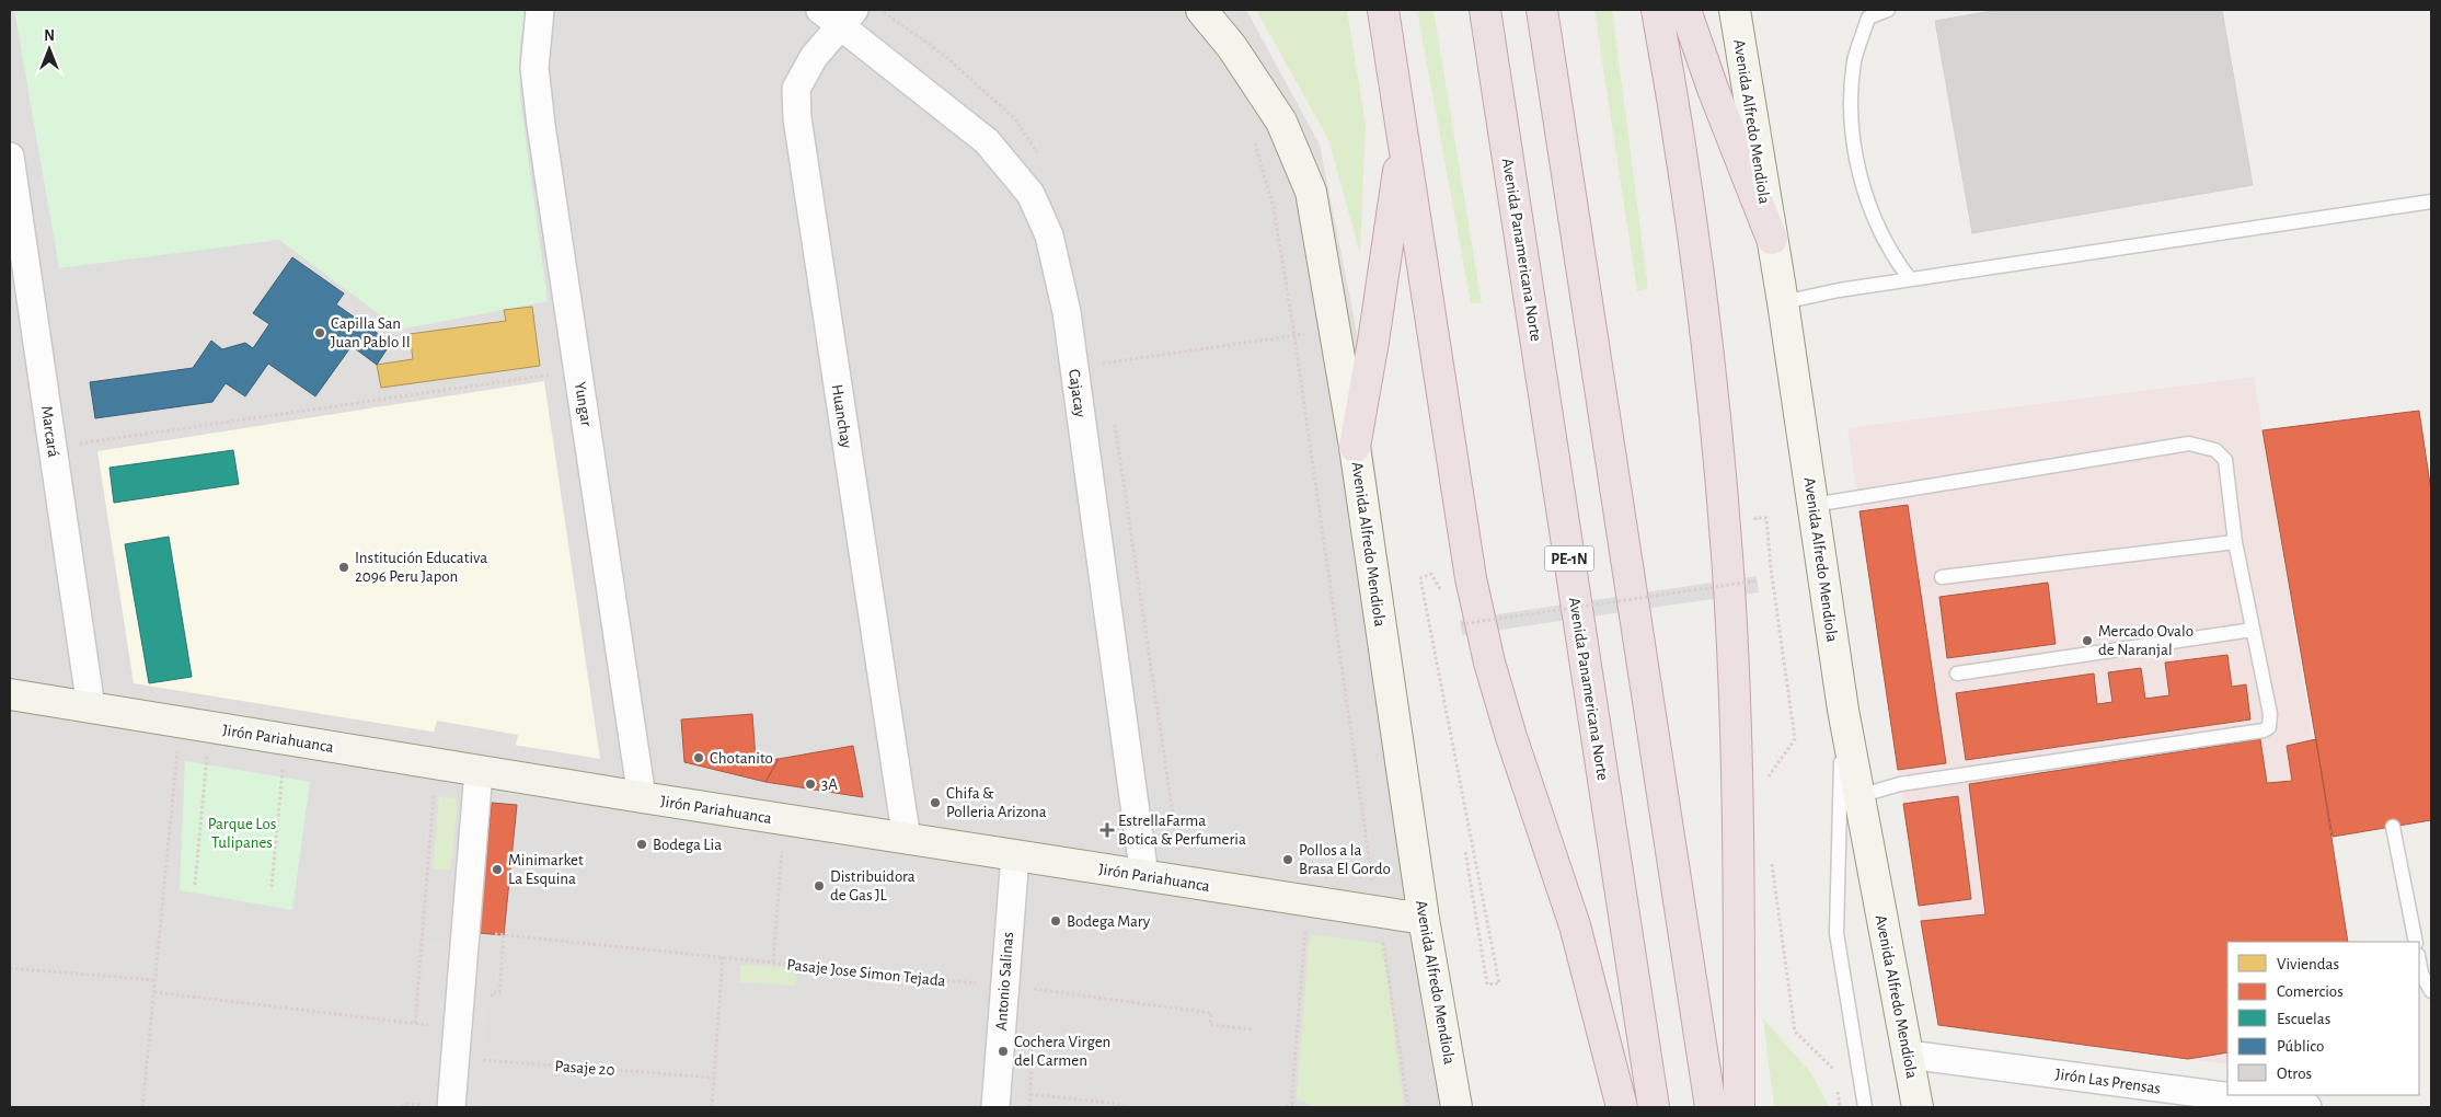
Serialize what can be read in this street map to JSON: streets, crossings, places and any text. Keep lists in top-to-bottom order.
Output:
{
  "streets": {
    "highway": ["Avenida Panamericana Norte", "PE-1N"],
    "main road": ["Avenida Alfredo Mendiola", "Jirón Pariahuanca"],
    "street": [
      "Cajacay",
      "Yungar",
      "Huanchay",
      "Marcará",
      "Antonio Salinas",
      "Jirón Las Prensas"
    ],
    "path": ["Pasaje Jose Simon Tejada", "Pasaje 20"]
  },
  "crossings": [
    ["Avenida Alfredo Mendiola", "Jirón Pariahuanca"],
    ["Avenida Alfredo Mendiola", "Jirón Las Prensas"],
    ["Cajacay", "Huanchay"],
    ["Cajacay", "Jirón Pariahuanca"],
    ["Yungar", "Jirón Pariahuanca"],
    ["Huanchay", "Jirón Pariahuanca"],
    ["Marcará", "Jirón Pariahuanca"],
    ["Jirón Pariahuanca", "Antonio Salinas"],
    ["Pasaje Jose Simon Tejada", "Antonio Salinas"]
  ],
  "parks": ["Parque Los Tulipanes"],
  "places": {
    "other": [
      "Capilla San Juan Pablo II",
      "Institución Educativa 2096 Peru Japon",
      "Mercado Ovalo de Naranjal",
      "Chotanito",
      "3A",
      "Chifa & Polleria Arizona",
      "Bodega Lia",
      "Pollos a la Brasa El Gordo",
      "Minimarket La Esquina",
      "Distribuidora de Gas JL",
      "Bodega Mary",
      "Cochera Virgen del Carmen"
    ],
    "health": ["EstrellaFarma Botica & Perfumeria"]
  },
  "legend": [
    "Viviendas",
    "Comercios",
    "Escuelas",
    "Público",
    "Otros"
  ],
  "north": "top"
}
